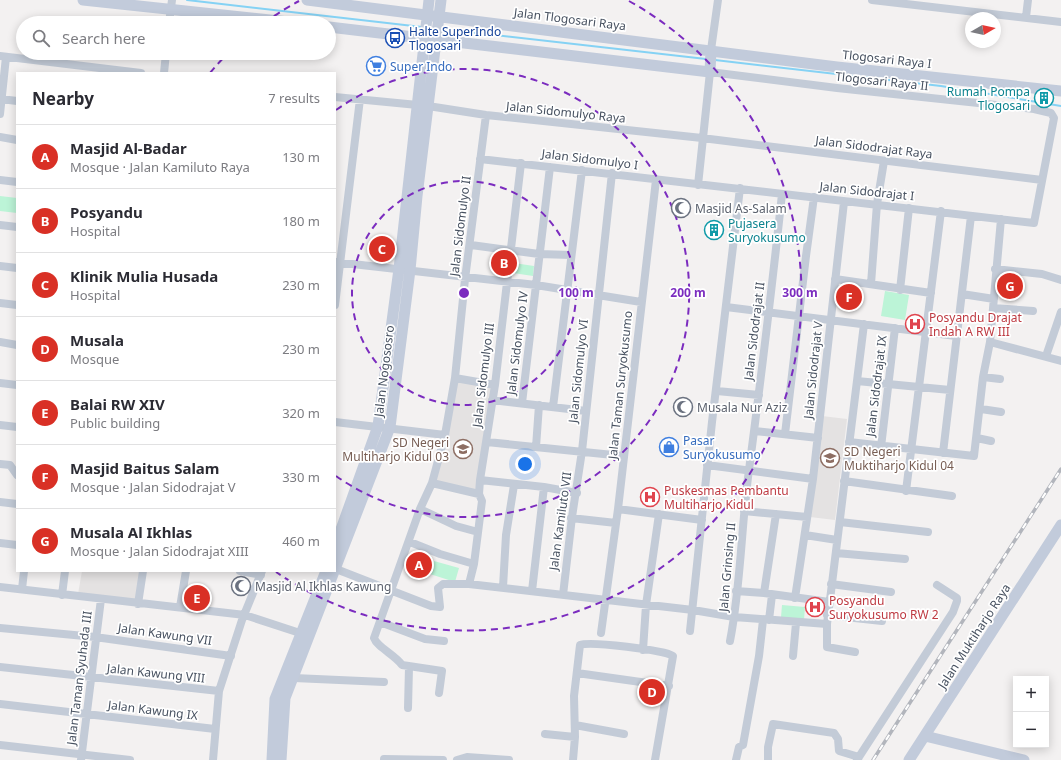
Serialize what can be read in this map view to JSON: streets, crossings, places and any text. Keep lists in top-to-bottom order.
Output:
{
  "streets": {
    "street": [
      "Jalan Tlogosari Raya",
      "Tlogosari Raya I",
      "Tlogosari Raya II",
      "Jalan Sidomulyo Raya",
      "Jalan Sidodrajat Raya",
      "Jalan Sidomulyo I",
      "Jalan Sidodrajat I",
      "Jalan Sidomulyo II",
      "Jalan Sidodrajat II",
      "Jalan Sidomulyo IV",
      "Jalan Sidodrajat V",
      "Jalan Nogososro",
      "Jalan Sidomulyo VI",
      "Jalan Sidomulyo III",
      "Jalan Taman Suryokusumo",
      "Jalan Sidodrajat IX",
      "Jalan Kamiluto VII",
      "Jalan Grinsing II",
      "Jalan Kawung VII",
      "Jalan Muktiharjo Raya",
      "Jalan Kawung VIII",
      "Jalan Taman Syuhada III",
      "Jalan Kawung IX"
    ]
  },
  "crossings": [
    ["Jalan Tlogosari Raya", "Tlogosari Raya I"],
    ["Jalan Tlogosari Raya", "Jalan Nogososro"],
    ["Tlogosari Raya II", "Jalan Sidodrajat Raya"],
    ["Tlogosari Raya II", "Jalan Sidodrajat I"],
    ["Jalan Sidomulyo Raya", "Jalan Sidodrajat Raya"],
    ["Jalan Sidomulyo Raya", "Jalan Sidomulyo II"],
    ["Jalan Sidomulyo Raya", "Jalan Nogososro"],
    ["Jalan Sidodrajat Raya", "Jalan Sidodrajat I"],
    ["Jalan Sidomulyo I", "Jalan Sidodrajat I"],
    ["Jalan Sidomulyo I", "Jalan Sidomulyo II"],
    ["Jalan Sidomulyo I", "Jalan Sidomulyo VI"],
    ["Jalan Sidomulyo I", "Jalan Taman Suryokusumo"],
    ["Jalan Sidodrajat I", "Jalan Sidodrajat II"],
    ["Jalan Sidodrajat I", "Jalan Sidodrajat V"],
    ["Jalan Sidodrajat II", "Jalan Grinsing II"],
    ["Jalan Sidomulyo VI", "Jalan Kamiluto VII"],
    ["Jalan Kawung VII", "Jalan Taman Syuhada III"],
    ["Jalan Kawung VIII", "Jalan Taman Syuhada III"],
    ["Jalan Taman Syuhada III", "Jalan Kawung IX"]
  ],
  "places": {
    "bus stop": ["Halte SuperIndo Tlogosari"],
    "supermarket": ["Super Indo"],
    "building": ["Rumah Pompa Tlogosari", "Pujasera Suryokusumo"],
    "mosque": ["Masjid As-Salam", "Musala Nur Aziz", "Masjid Al Ikhlas Kawung"],
    "hospital": ["Posyandu Drajat Indah A RW III", "Puskesmas Pembantu Multiharjo Kidul", "Posyandu Suryokusumo RW 2"],
    "shop": ["Pasar Suryokusumo"],
    "school or university": ["SD Negeri Multiharjo Kidul 03", "SD Negeri Muktiharjo Kidul 04"]
  },
  "north": "right",
  "page": {
    "search": "Search here",
    "heading": ["Nearby", "7 results"],
    "list": [
      {
        "mark": "A",
        "name": "Masjid Al-Badar",
        "note": "Mosque · Jalan Kamiluto Raya",
        "value": "130 m"
      },
      {
        "mark": "B",
        "name": "Posyandu",
        "note": "Hospital",
        "value": "180 m"
      },
      {
        "mark": "C",
        "name": "Klinik Mulia Husada",
        "note": "Hospital",
        "value": "230 m"
      },
      {
        "mark": "D",
        "name": "Musala",
        "note": "Mosque",
        "value": "230 m"
      },
      {
        "mark": "E",
        "name": "Balai RW XIV",
        "note": "Public building",
        "value": "320 m"
      },
      {
        "mark": "F",
        "name": "Masjid Baitus Salam",
        "note": "Mosque · Jalan Sidodrajat V",
        "value": "330 m"
      },
      {
        "mark": "G",
        "name": "Musala Al Ikhlas",
        "note": "Mosque · Jalan Sidodrajat XIII",
        "value": "460 m"
      }
    ],
    "pins": [
      "C",
      "B",
      "G",
      "F",
      "A",
      "E",
      "D"
    ],
    "map_buttons": ["+", "−"]
  },
  "rings": ["100 m", "200 m", "300 m"]
}
